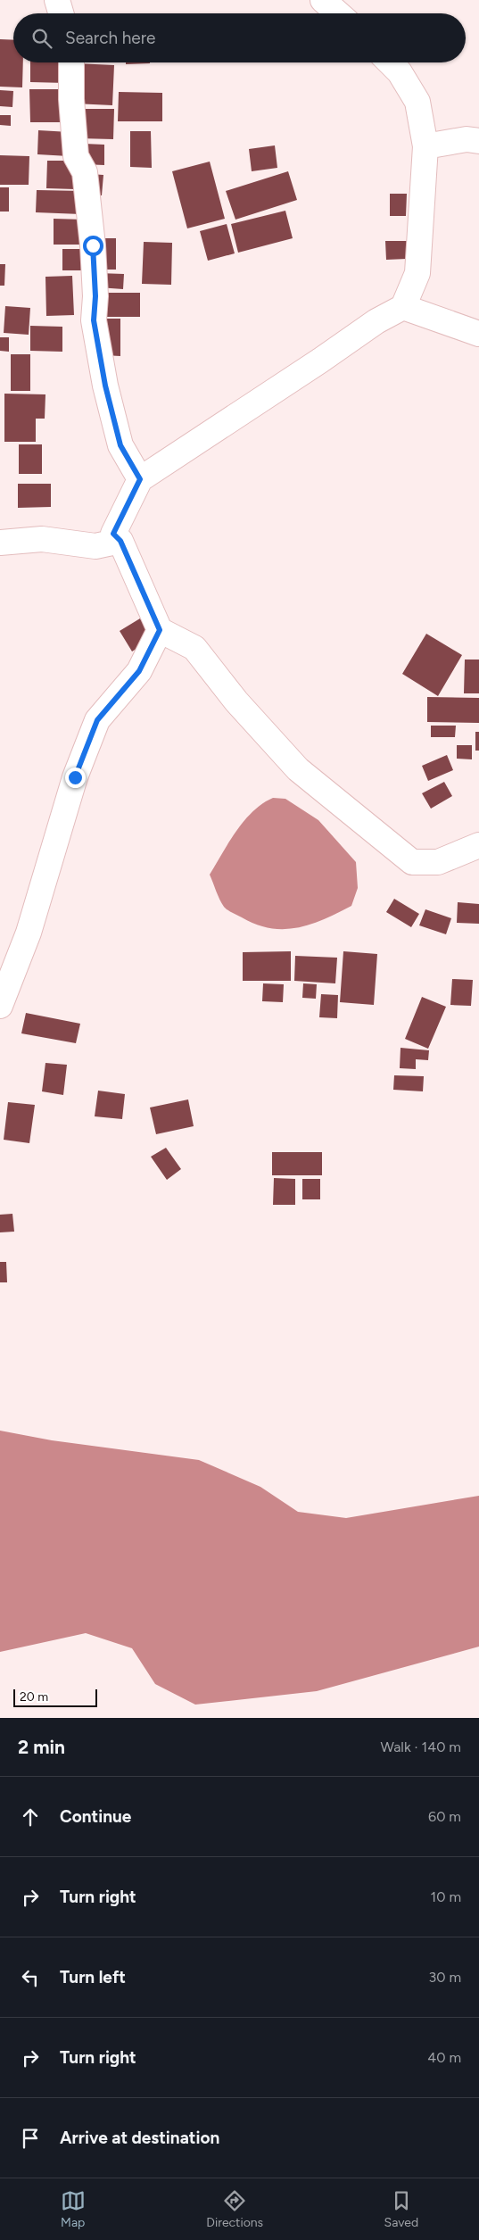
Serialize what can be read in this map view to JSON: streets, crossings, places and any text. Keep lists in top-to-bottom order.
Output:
{
  "scale_bar": "20 m",
  "page": {
    "search": "Search here",
    "scale": "20 m",
    "heading": ["2 min", "Walk · 140 m"],
    "list": [
      ["Continue", "60 m"],
      ["Turn right", "10 m"],
      ["Turn left", "30 m"],
      ["Turn right", "40 m"],
      "Arrive at destination"
    ],
    "nav": ["Map", "Directions", "Saved"]
  }
}
